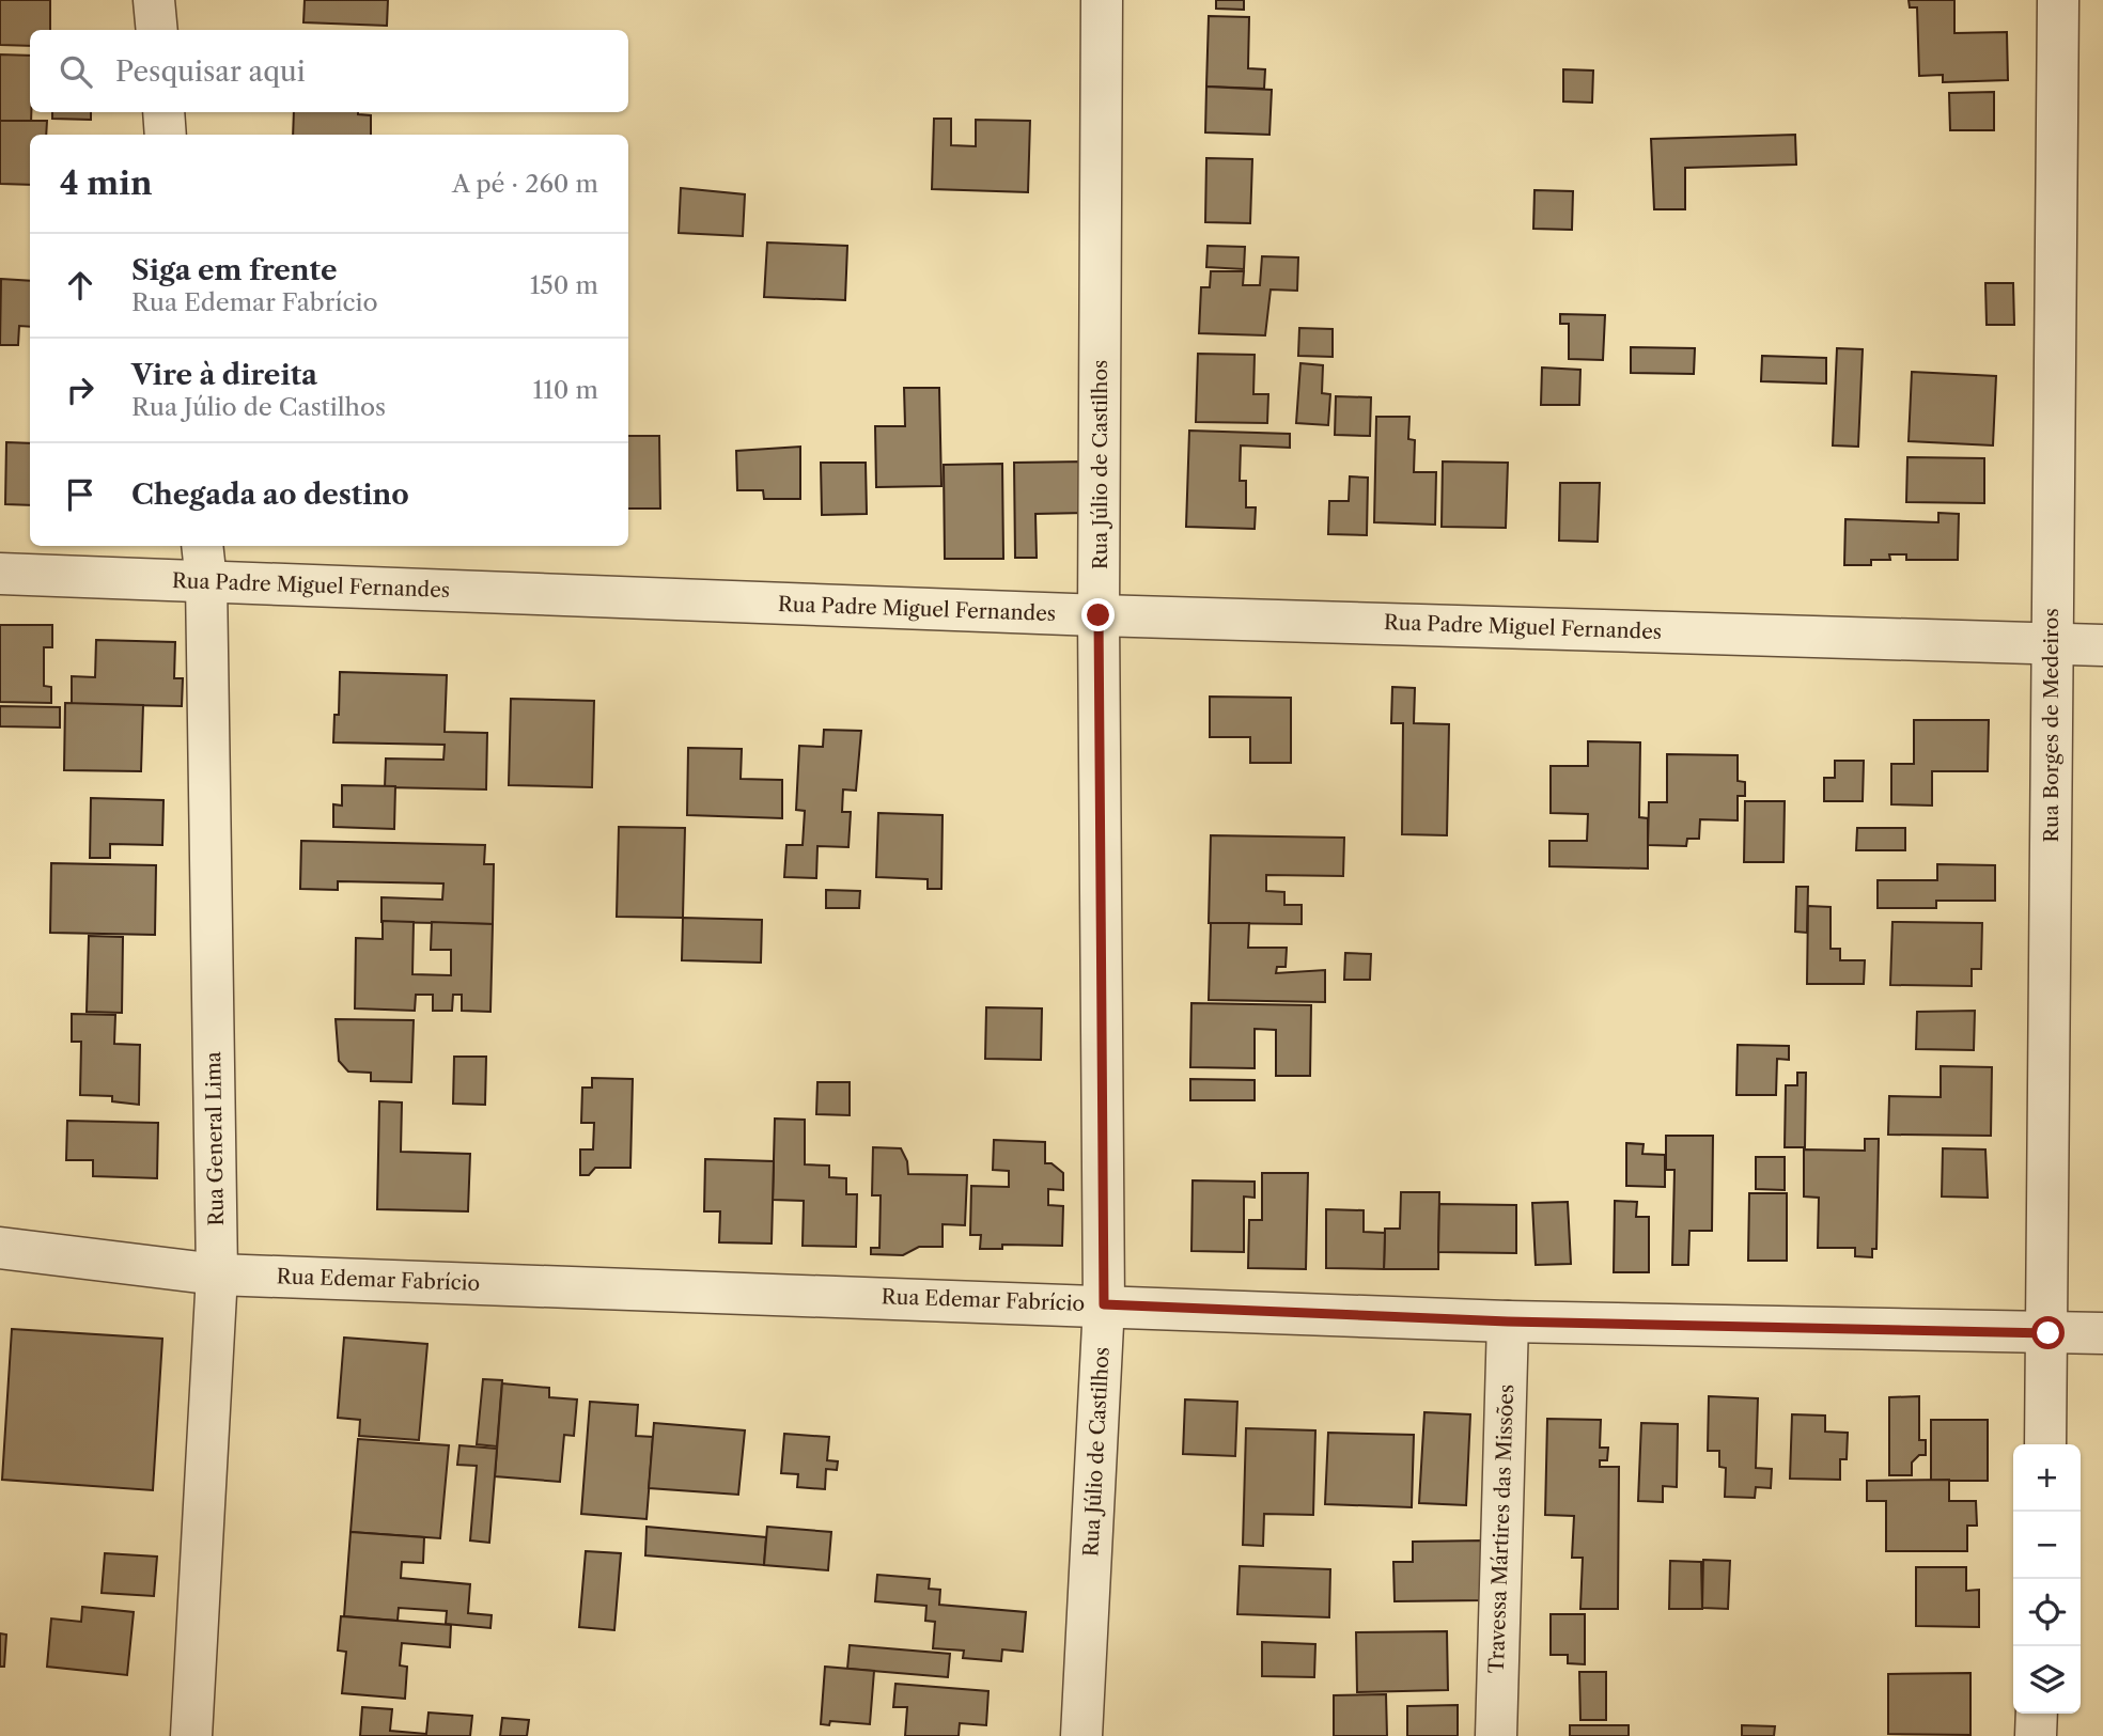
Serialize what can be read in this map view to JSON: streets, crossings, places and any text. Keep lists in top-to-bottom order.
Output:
{
  "streets": {
    "street": [
      "Rua Júlio de Castilhos",
      "Rua Padre Miguel Fernandes",
      "Rua Borges de Medeiros",
      "Rua General Lima",
      "Rua Edemar Fabrício",
      "Travessa Mártires das Missões"
    ]
  },
  "crossings": [
    ["Rua Júlio de Castilhos", "Rua Padre Miguel Fernandes"],
    ["Rua Júlio de Castilhos", "Rua Edemar Fabrício"],
    ["Rua Padre Miguel Fernandes", "Rua Borges de Medeiros"],
    ["Rua Padre Miguel Fernandes", "Rua General Lima"],
    ["Rua Borges de Medeiros", "Rua Edemar Fabrício"],
    ["Rua General Lima", "Rua Edemar Fabrício"],
    ["Rua Edemar Fabrício", "Travessa Mártires das Missões"]
  ],
  "page": {
    "search": "Pesquisar aqui",
    "heading": ["4 min", "A pé · 260 m"],
    "list": [
      ["Siga em frente", "Rua Edemar Fabrício", "150 m"],
      ["Vire à direita", "Rua Júlio de Castilhos", "110 m"],
      "Chegada ao destino"
    ],
    "map_buttons": ["+", "−"]
  }
}
